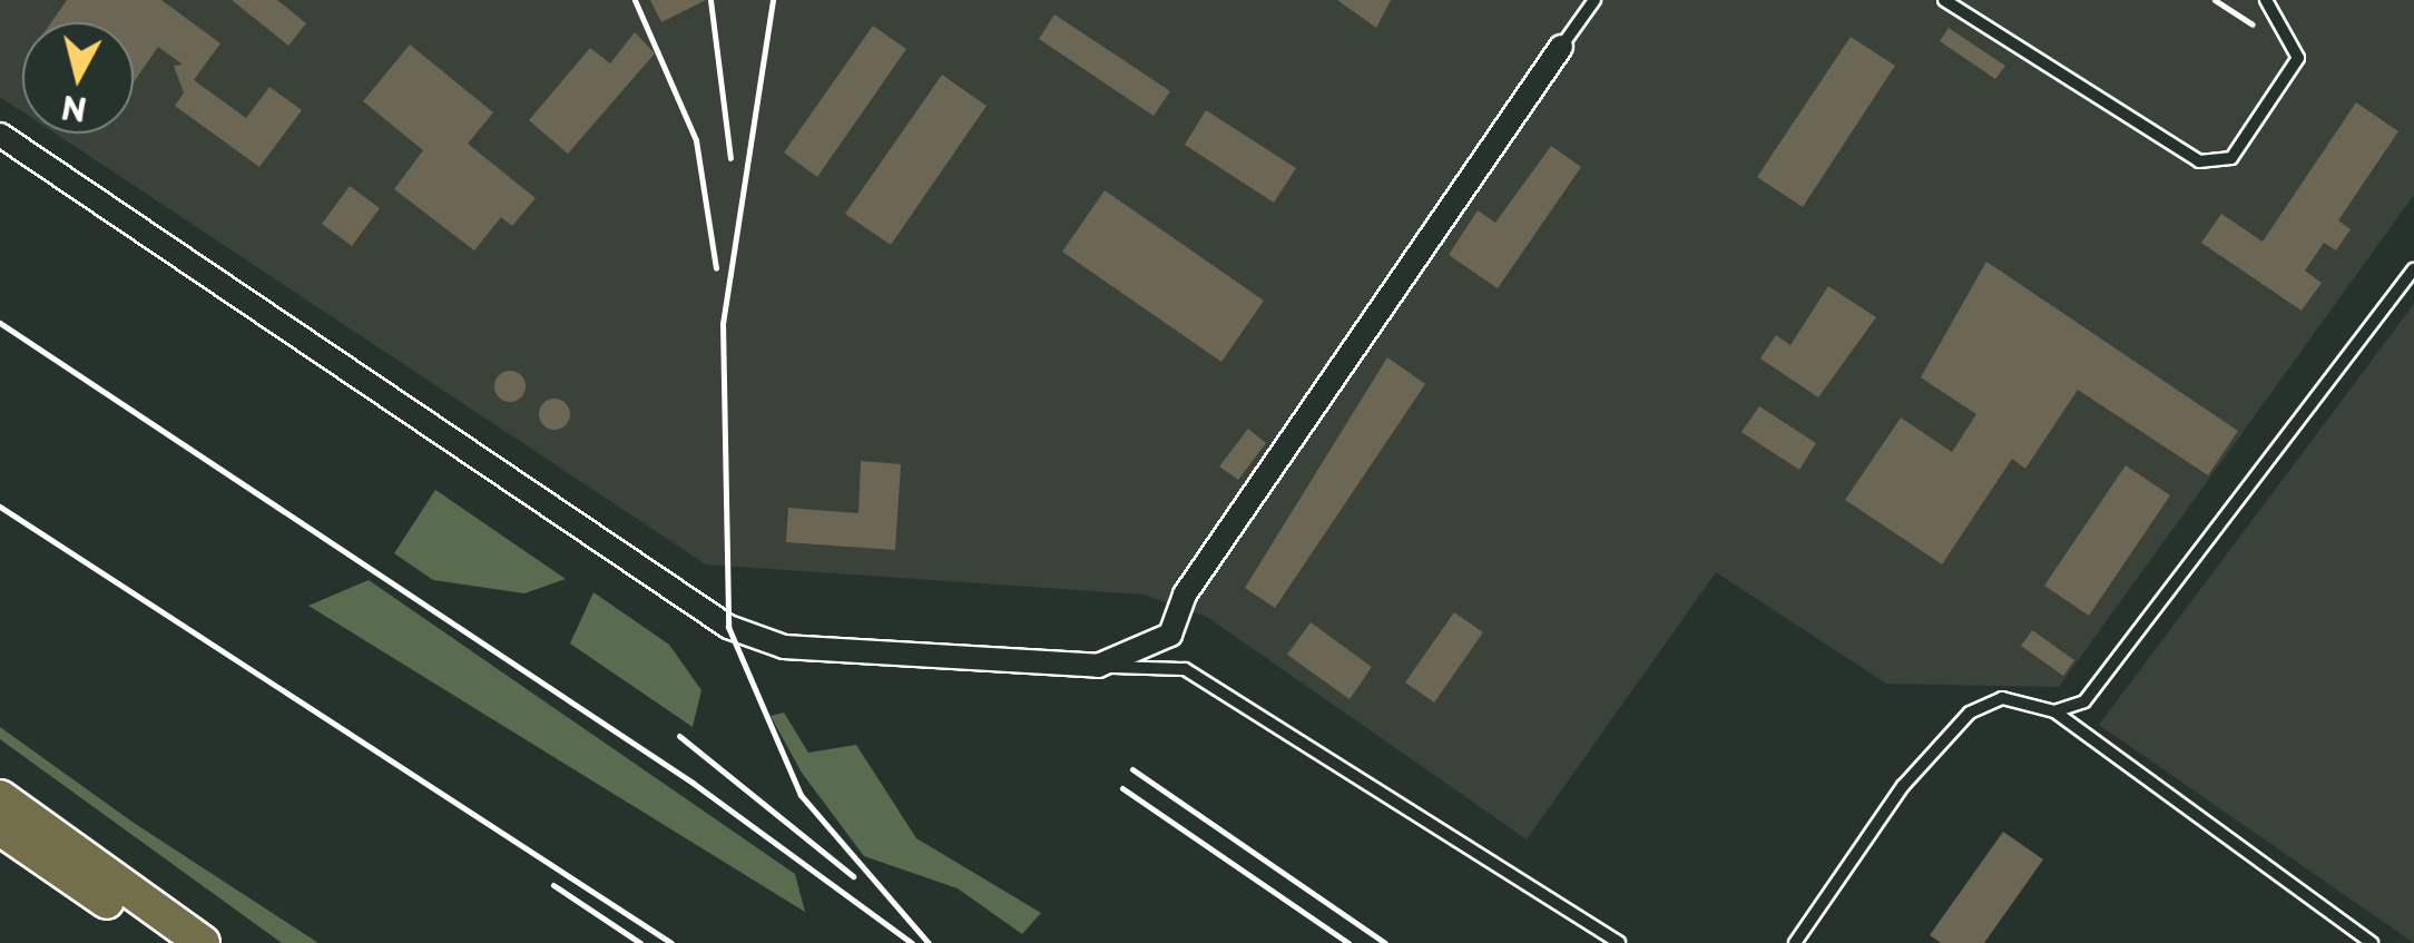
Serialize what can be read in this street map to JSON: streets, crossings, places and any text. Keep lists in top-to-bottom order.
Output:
{
  "north": "bottom"
}
